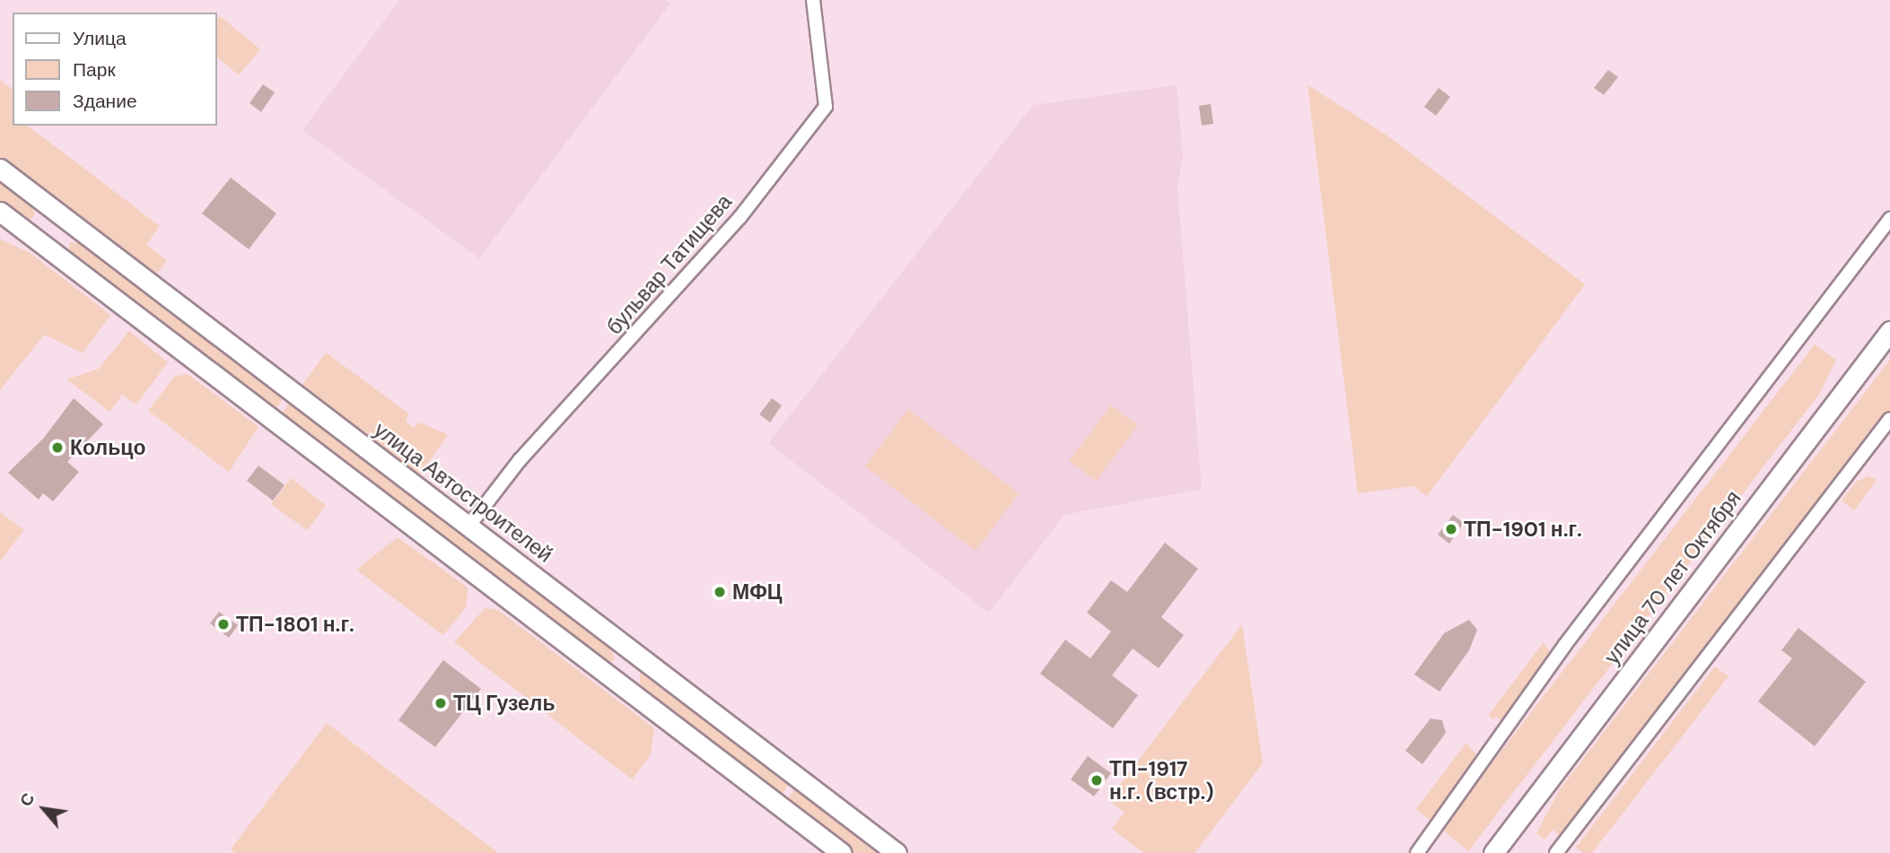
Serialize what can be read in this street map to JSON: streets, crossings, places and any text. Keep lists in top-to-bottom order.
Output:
{
  "streets": {
    "main road": ["улица Автостроителей", "улица 70 лет Октября"],
    "street": ["бульвар Татищева"]
  },
  "crossings": [
    ["бульвар Татищева", "улица Автостроителей"]
  ],
  "places": [
    "Кольцо",
    "ТП-1901 н.г.",
    "МФЦ",
    "ТП-1801 н.г.",
    "ТЦ Гузель",
    "ТП-1917 н.г. (встр.)"
  ],
  "legend": ["Улица", "Парк", "Здание"],
  "north": "top left"
}
